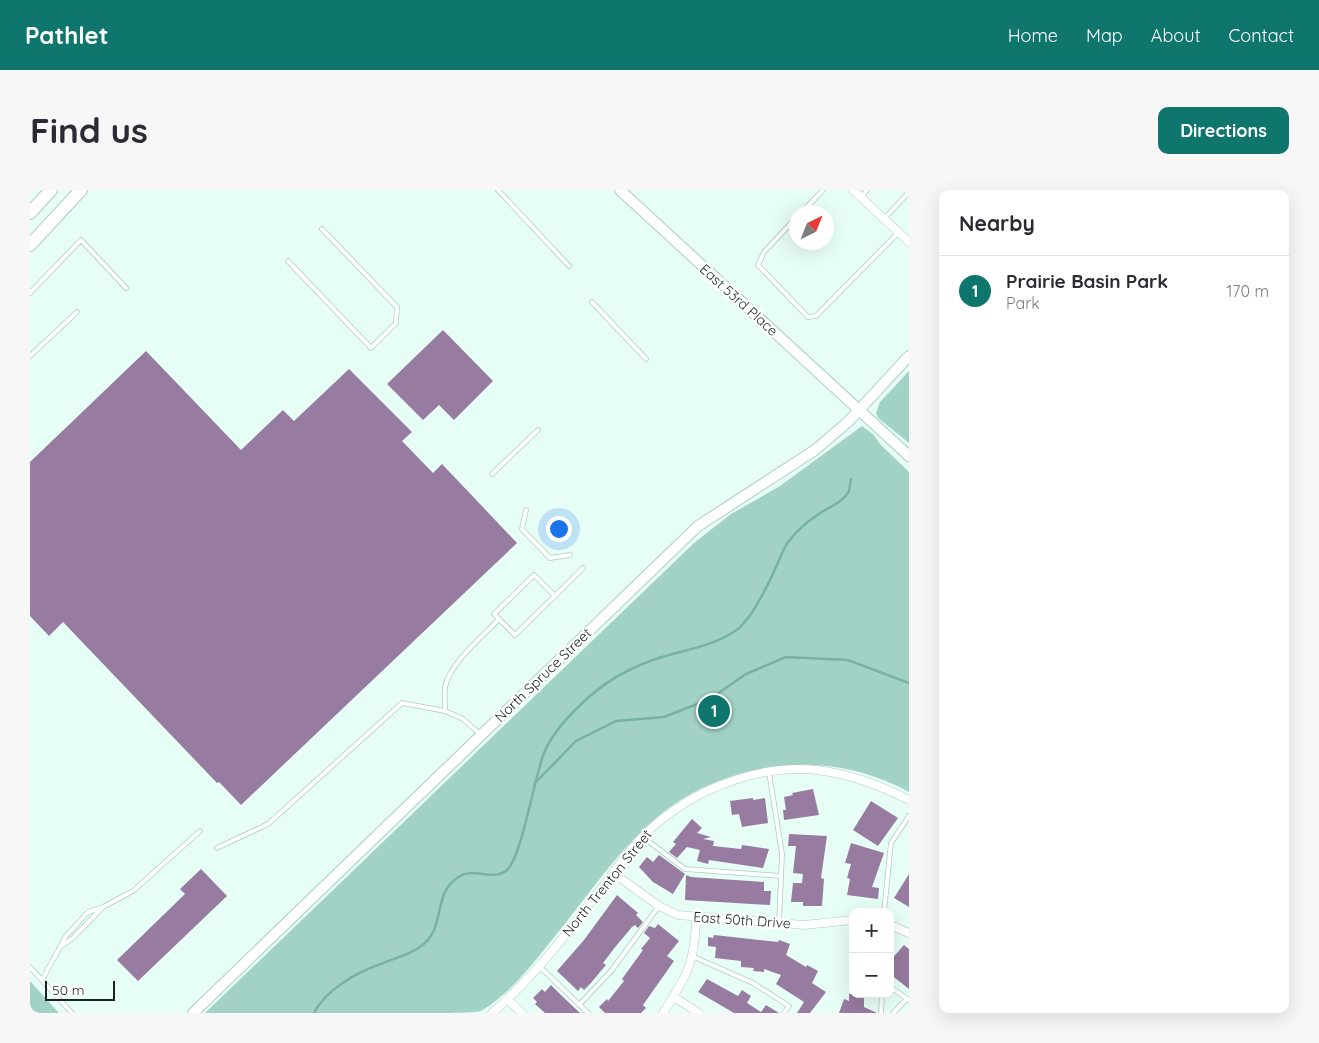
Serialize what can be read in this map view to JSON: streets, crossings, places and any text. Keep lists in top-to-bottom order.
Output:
{
  "streets": {
    "street": [
      "East 53rd Place",
      "North Spruce Street",
      "North Trenton Street",
      "East 50th Drive"
    ]
  },
  "crossings": [
    ["East 53rd Place", "North Spruce Street"],
    ["North Trenton Street", "East 50th Drive"]
  ],
  "scale_bar": "50 m",
  "north": "top right",
  "page": {
    "header": "Pathlet",
    "nav": [
      "Home",
      "Map",
      "About",
      "Contact"
    ],
    "buttons": "Directions",
    "title": "Find us",
    "heading": "Nearby",
    "list": [
      {
        "mark": "1",
        "name": "Prairie Basin Park",
        "note": "Park",
        "value": "170 m"
      }
    ],
    "pins": "1",
    "map_buttons": ["+", "−"],
    "scale": "50 m"
  }
}
